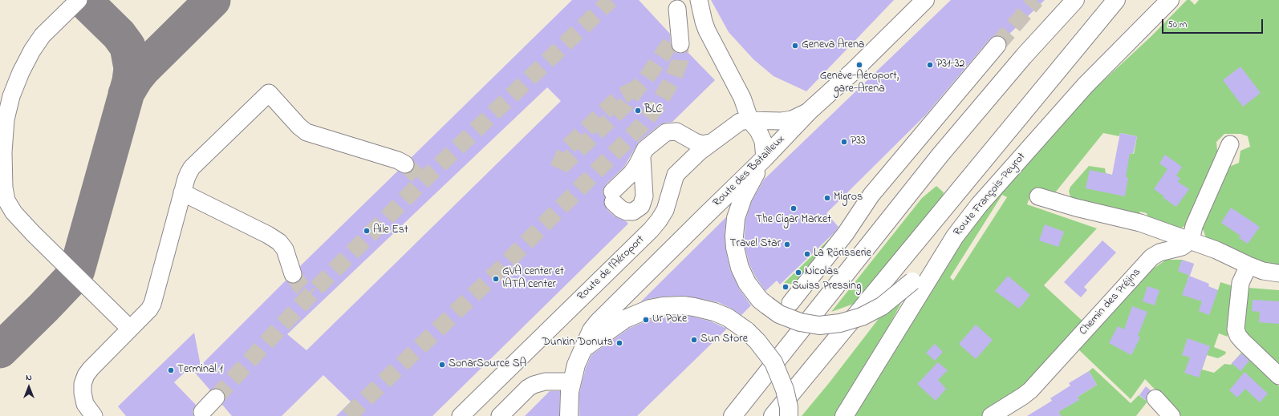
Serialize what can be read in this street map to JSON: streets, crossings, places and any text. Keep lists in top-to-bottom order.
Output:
{
  "streets": {
    "main road": ["Route des Batailleux", "Route François-Peyrot"],
    "street": ["Route de l'Aéroport", "Chemin des Préjins"]
  },
  "crossings": [
    ["Route des Batailleux", "Route de l'Aéroport"]
  ],
  "places": [
    "Geneva Arena",
    "Genève-Aéroport, gare-Arena",
    "P31-32",
    "BLC",
    "P33",
    "Migros",
    "The Cigar Market",
    "Aile Est",
    "Travel Star",
    "La Rörisserie",
    "Nicolas",
    "GVA center et IATA center",
    "Swiss Pressing",
    "Ur Poke",
    "Sun Store",
    "Dunkin Donuts",
    "SonarSource SA",
    "Terminal 1"
  ],
  "scale_bar": "50 m",
  "north": "top"
}
